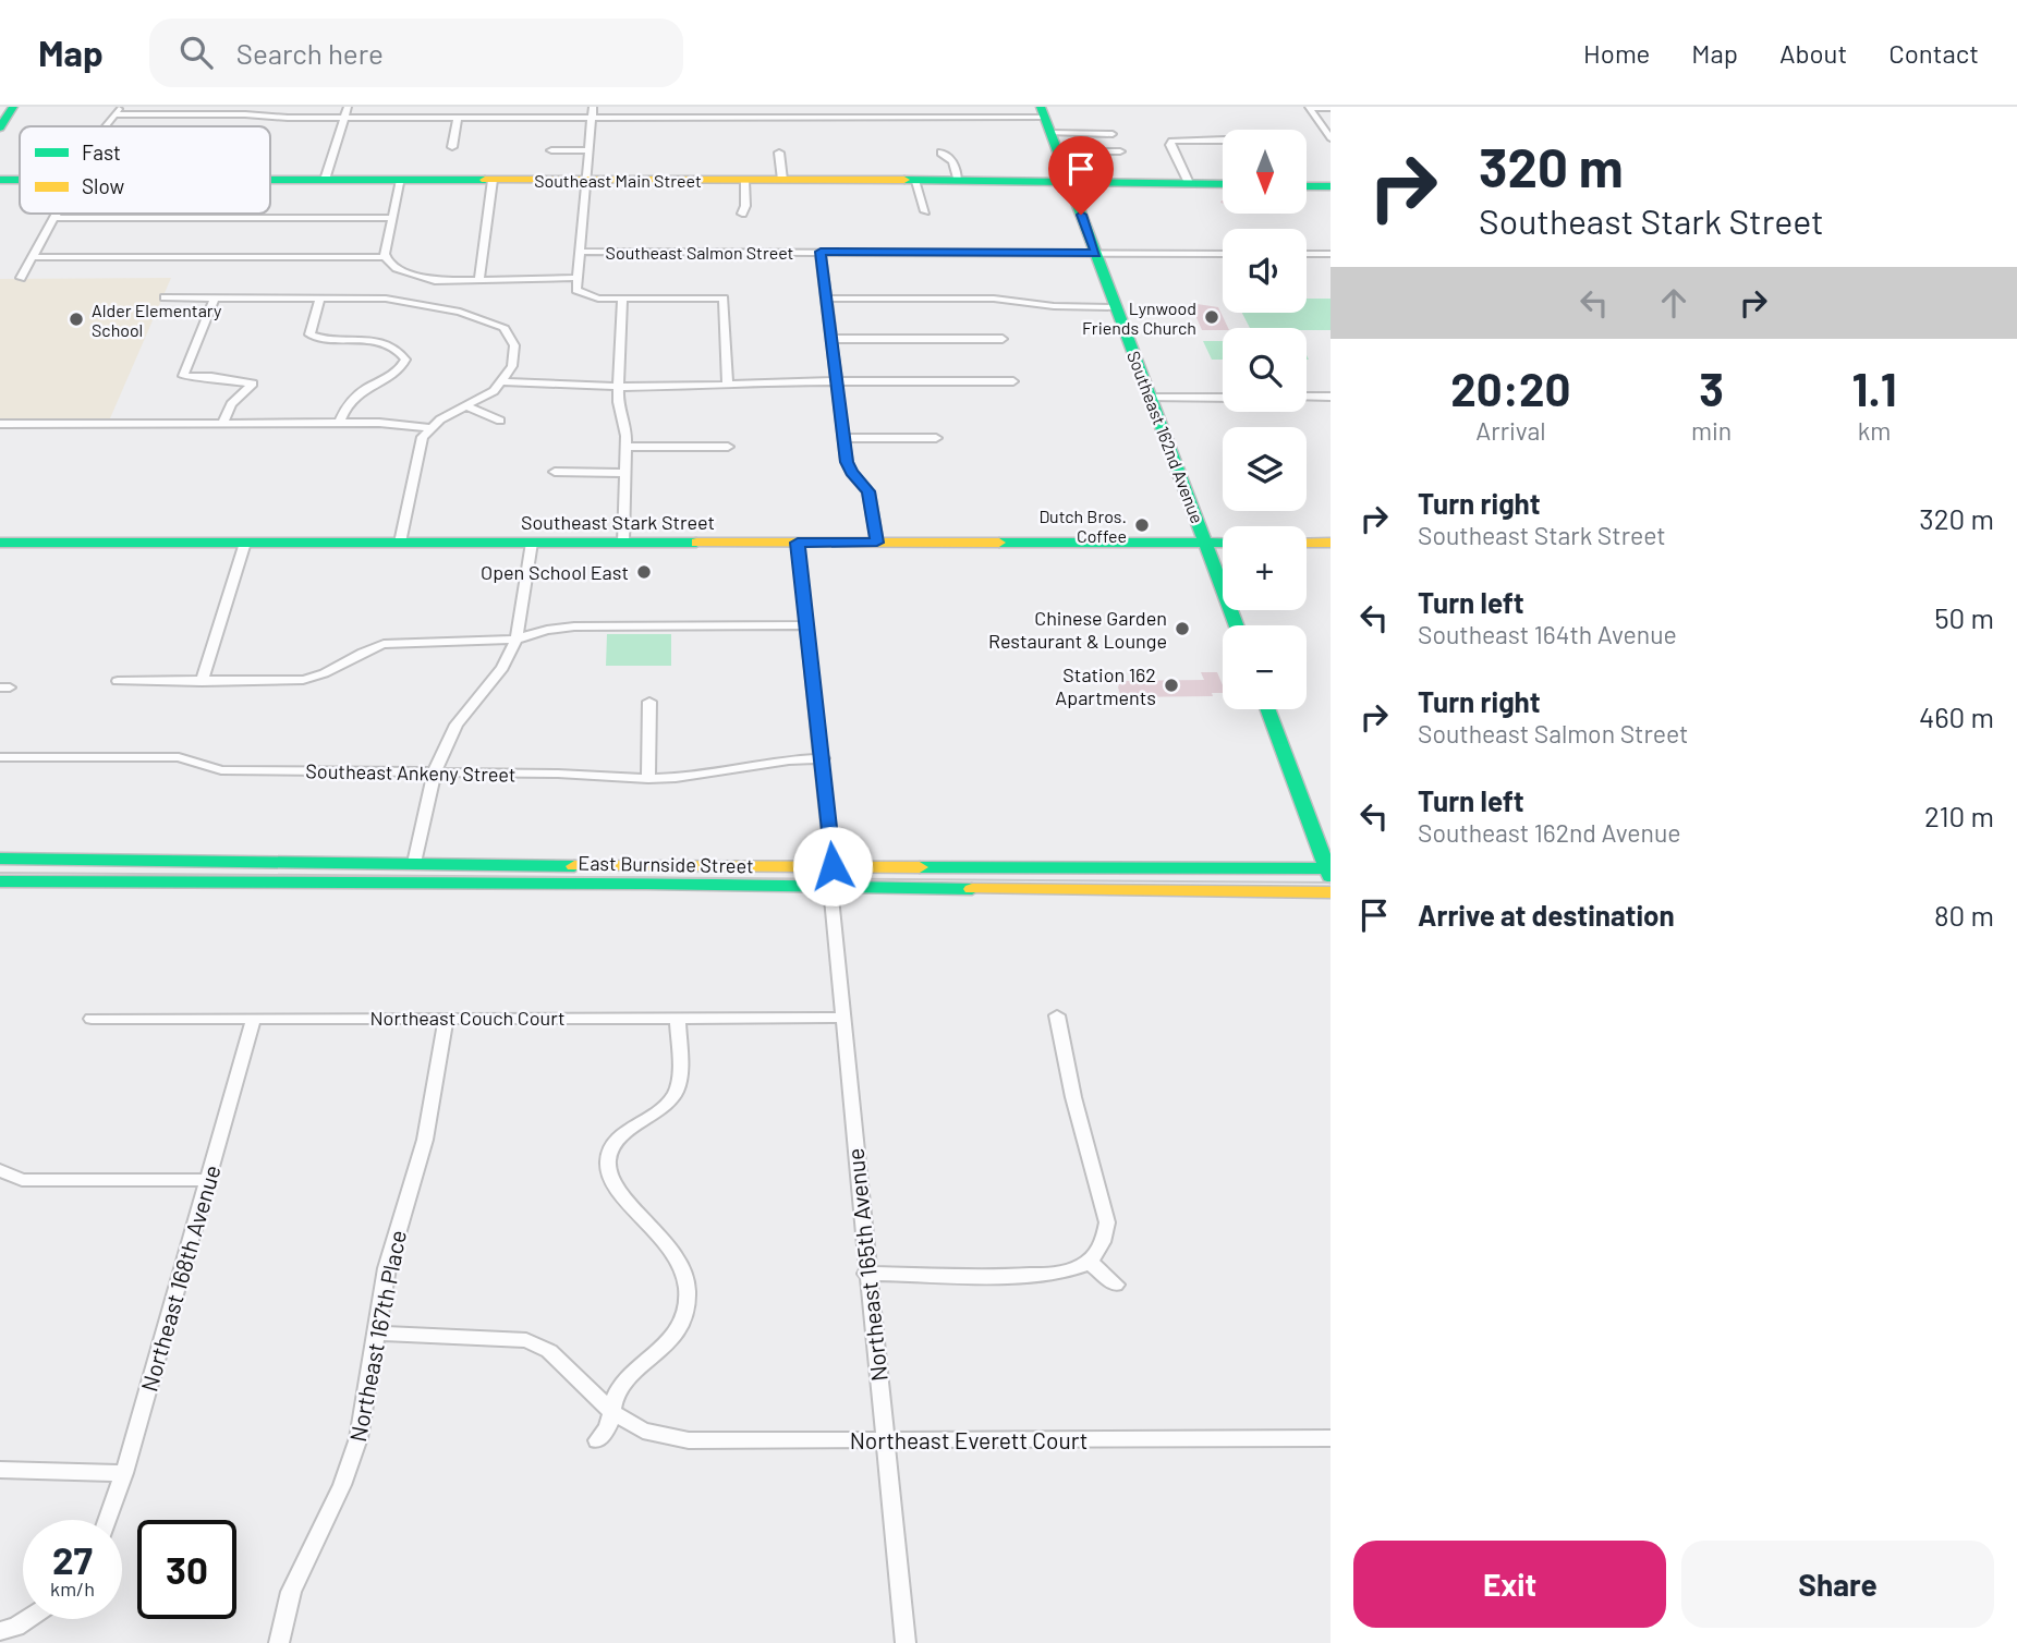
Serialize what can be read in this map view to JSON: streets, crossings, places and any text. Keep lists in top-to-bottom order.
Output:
{
  "streets": {
    "street": [
      "Southeast Main Street",
      "Southeast Salmon Street",
      "Southeast 162nd Avenue",
      "Southeast Stark Street",
      "Southeast Ankeny Street",
      "East Burnside Street",
      "Northeast Couch Court",
      "Northeast 165th Avenue",
      "Northeast 168th Avenue",
      "Northeast 167th Place",
      "Northeast Everett Court"
    ]
  },
  "crossings": [
    ["Southeast Main Street", "Southeast 162nd Avenue"],
    ["Southeast Salmon Street", "Southeast 162nd Avenue"],
    ["Southeast 162nd Avenue", "Southeast Stark Street"],
    ["East Burnside Street", "Northeast 165th Avenue"],
    ["Northeast Couch Court", "Northeast 165th Avenue"],
    ["Northeast Couch Court", "Northeast 168th Avenue"],
    ["Northeast Couch Court", "Northeast 167th Place"],
    ["Northeast 165th Avenue", "Northeast Everett Court"],
    ["Northeast 167th Place", "Northeast Everett Court"]
  ],
  "places": [
    "Lynwood Friends Church",
    "Alder Elementary School",
    "Dutch Bros. Coffee",
    "Open School East",
    "Chinese Garden Restaurant & Lounge",
    "Station 162 Apartments"
  ],
  "legend": ["Fast", "Slow"],
  "north": "bottom",
  "page": {
    "header": "Map",
    "search": "Search here",
    "nav": [
      "Home",
      "Map",
      "About",
      "Contact"
    ],
    "turn": ["320 m", "Southeast Stark Street"],
    "map_buttons": ["+", "−"],
    "eta": [
      "20:20",
      "Arrival",
      "3",
      "min",
      "1.1",
      "km"
    ],
    "list": [
      {
        "name": "Turn right",
        "note": "Southeast Stark Street",
        "value": "320 m"
      },
      {
        "name": "Turn left",
        "note": "Southeast 164th Avenue",
        "value": "50 m"
      },
      {
        "name": "Turn right",
        "note": "Southeast Salmon Street",
        "value": "460 m"
      },
      {
        "name": "Turn left",
        "note": "Southeast 162nd Avenue",
        "value": "210 m"
      },
      {
        "name": "Arrive at destination",
        "value": "80 m"
      }
    ],
    "speed": "27 km/h",
    "limit": "30",
    "buttons": ["Exit", "Share"]
  }
}
